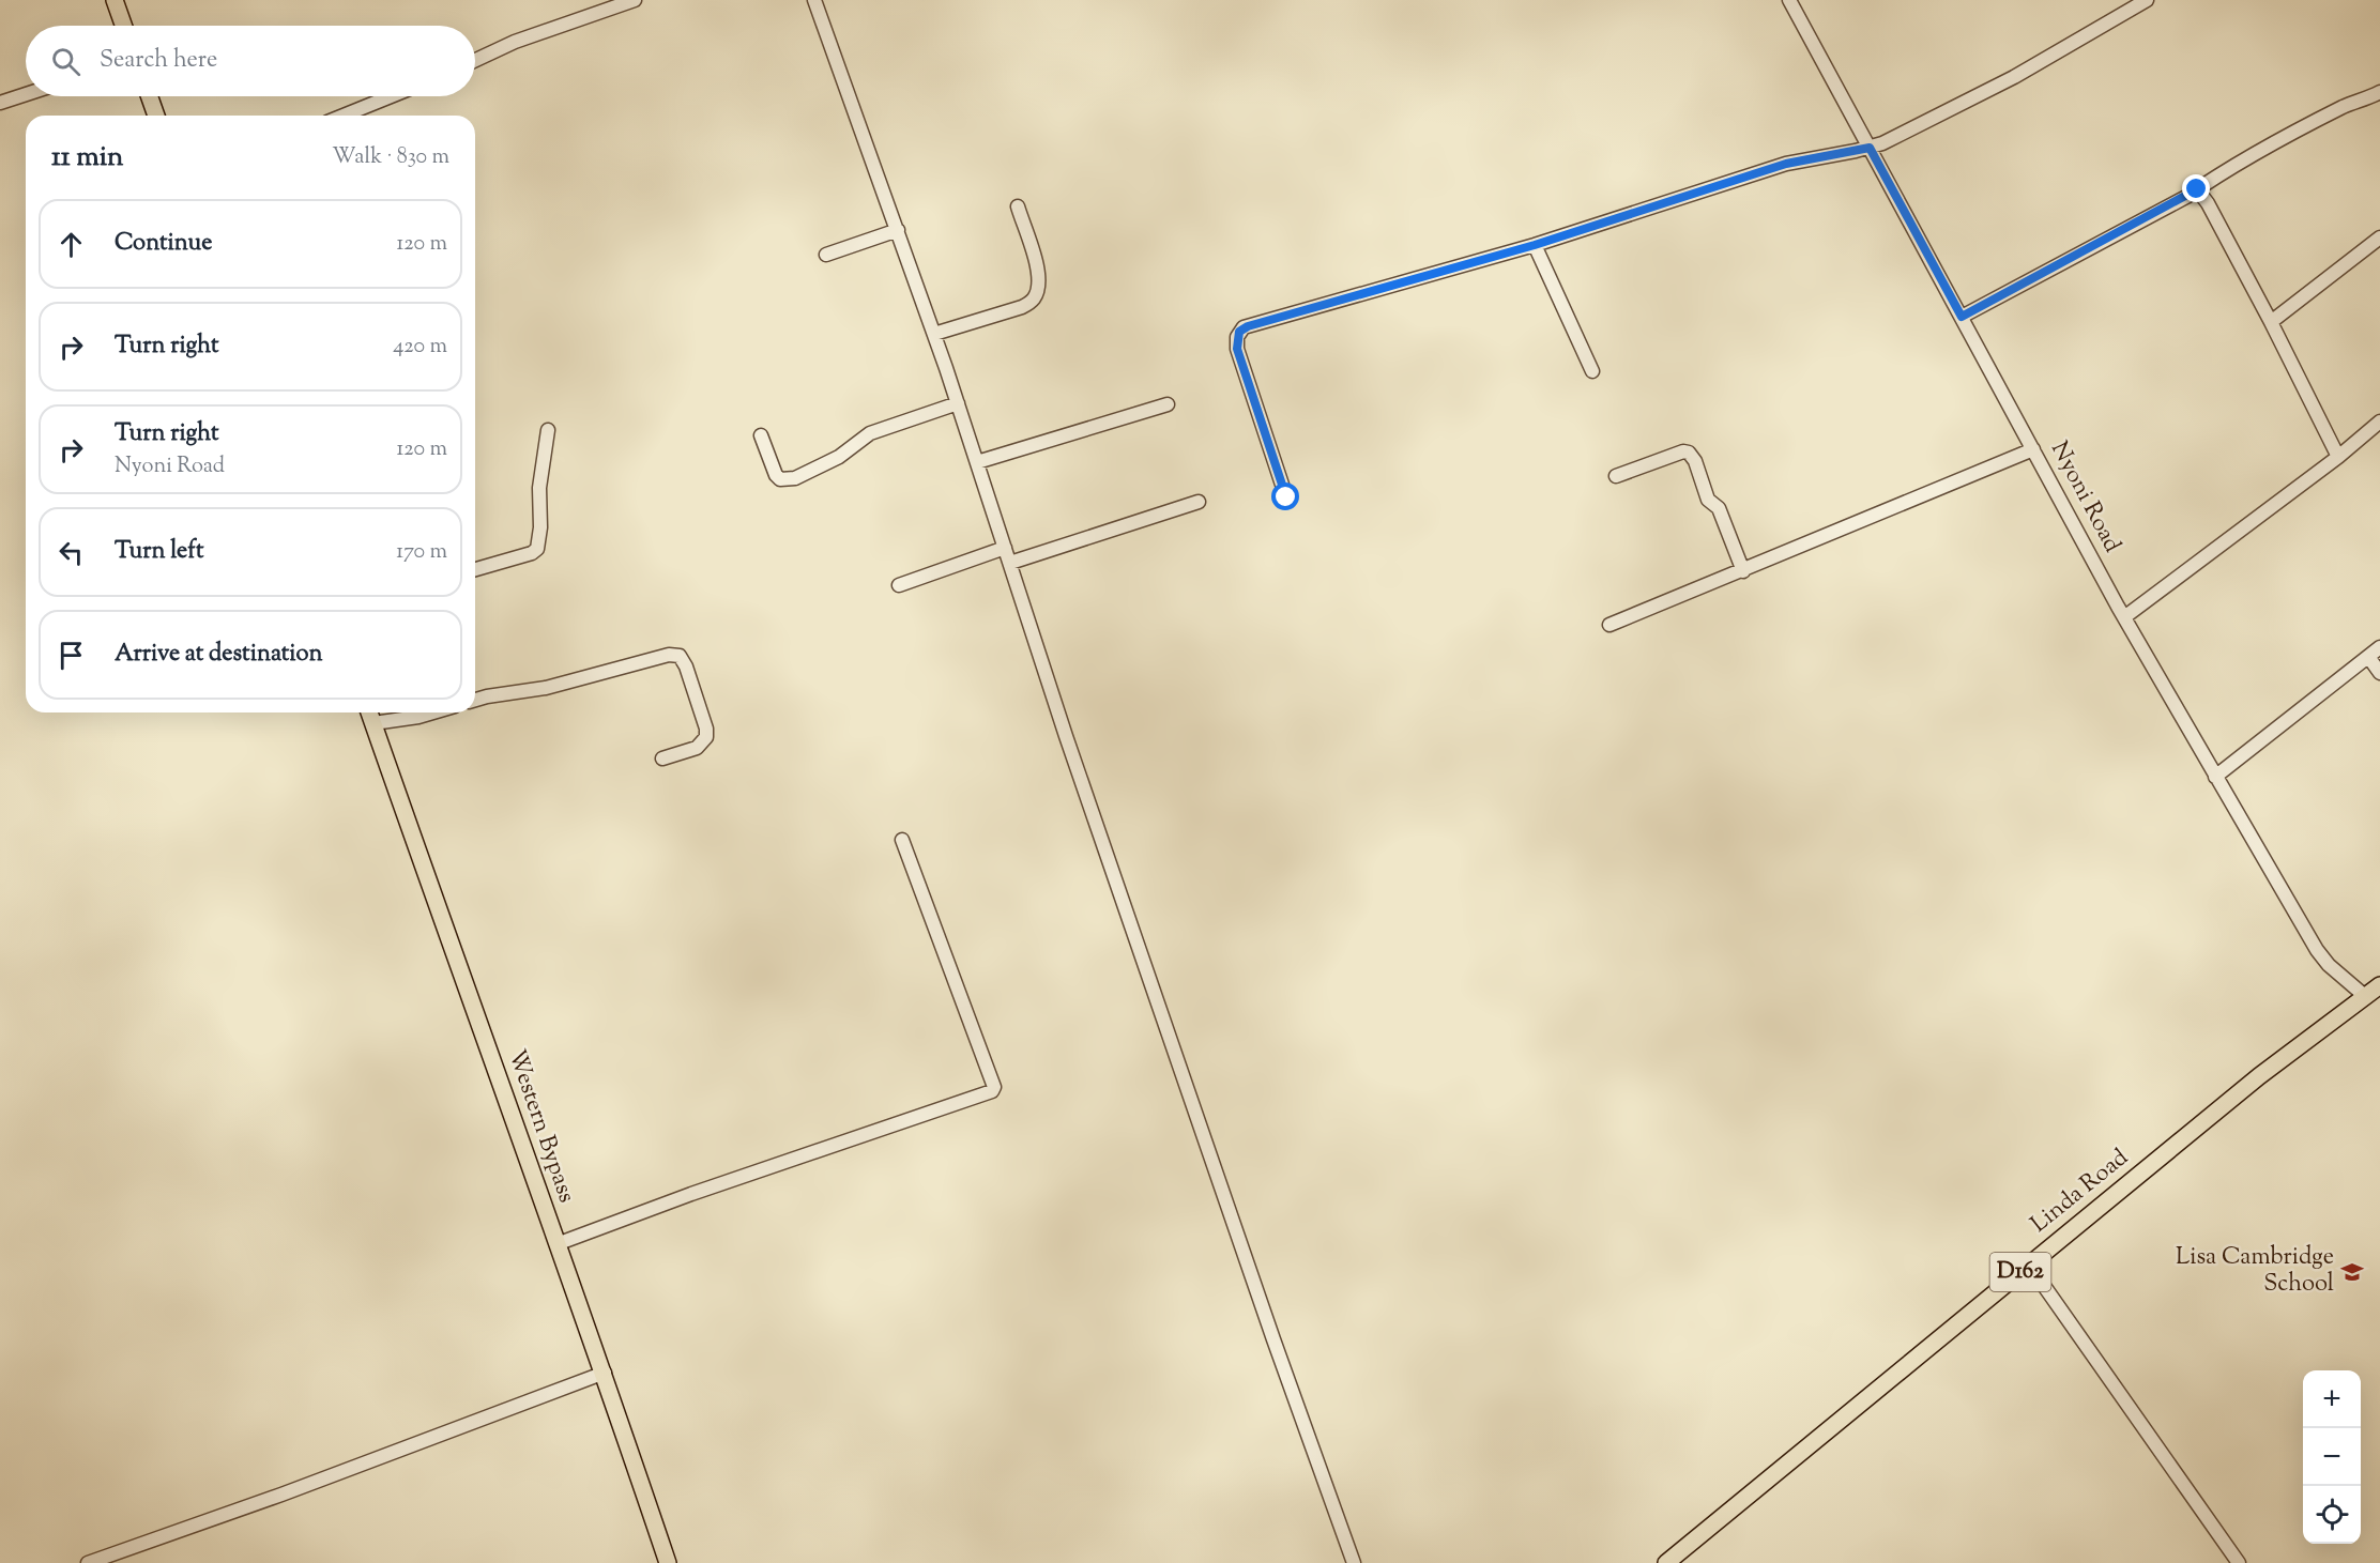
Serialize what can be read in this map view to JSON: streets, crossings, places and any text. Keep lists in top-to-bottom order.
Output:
{
  "streets": {
    "main road": ["Western Bypass", "Linda Road", "D162"],
    "street": ["Nyoni Road"]
  },
  "crossings": [
    ["Nyoni Road", "Linda Road"]
  ],
  "places": {
    "school or university": ["Lisa Cambridge School"]
  },
  "page": {
    "search": "Search here",
    "heading": ["11 min", "Walk · 830 m"],
    "list": [
      ["Continue", "120 m"],
      ["Turn right", "420 m"],
      ["Turn right", "Nyoni Road", "120 m"],
      ["Turn left", "170 m"],
      "Arrive at destination"
    ],
    "map_buttons": ["+", "−"]
  }
}
